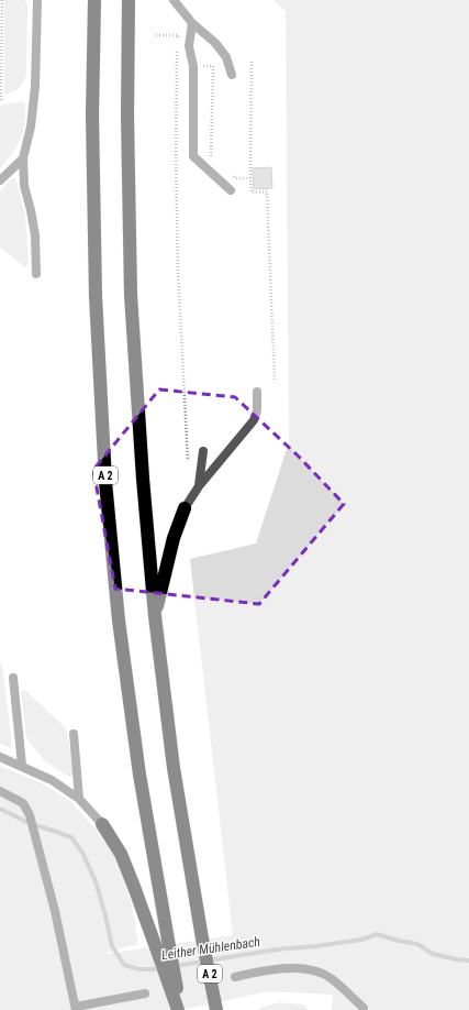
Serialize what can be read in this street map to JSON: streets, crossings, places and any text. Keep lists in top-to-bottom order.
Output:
{
  "streets": {
    "highway": ["A 2"]
  },
  "water": ["Leither Mühlenbach"]
}
